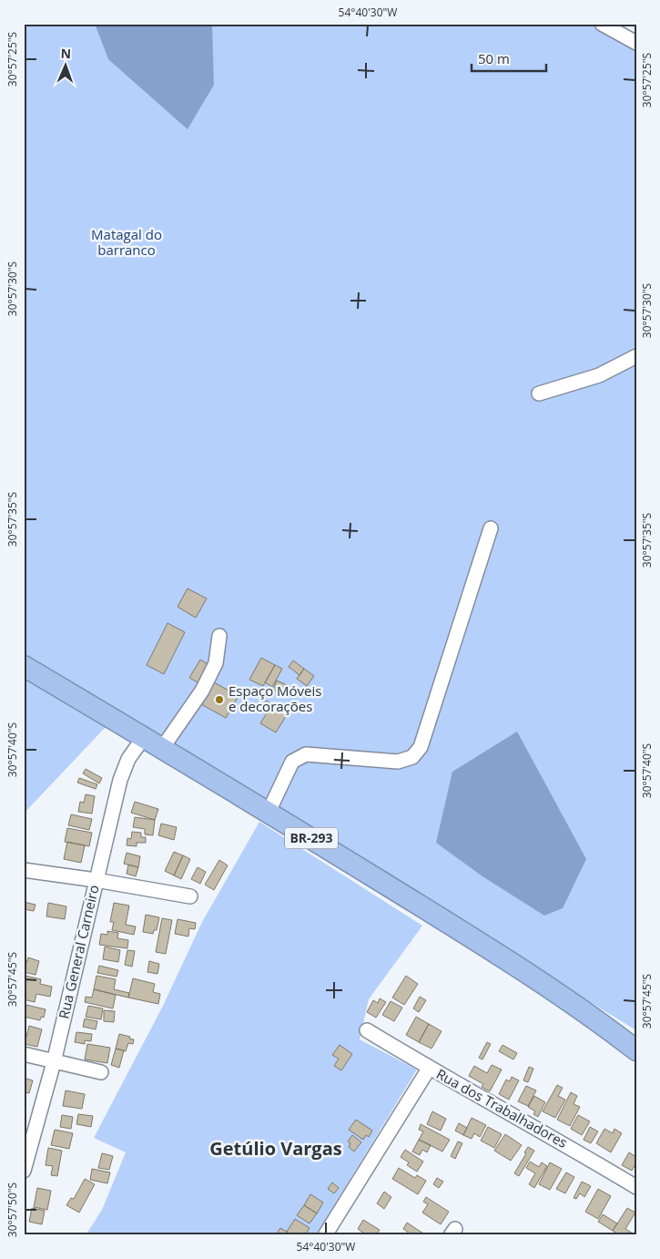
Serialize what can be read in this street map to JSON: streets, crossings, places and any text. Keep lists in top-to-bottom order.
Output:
{
  "streets": {
    "highway": ["BR-293"],
    "street": ["Rua General Carneiro", "Rua dos Trabalhadores"]
  },
  "crossings": [
    ["BR-293", "Rua General Carneiro"]
  ],
  "districts": ["Getúlio Vargas"],
  "parks": ["Matagal do barranco"],
  "places": ["Espaço Móveis e decorações"],
  "scale_bar": "50 m",
  "north": "top",
  "coordinates": [
    "54°40'30\"W",
    "30°57'25\"S",
    "30°57'30\"S",
    "30°57'35\"S",
    "30°57'40\"S",
    "30°57'45\"S",
    "30°57'50\"S"
  ]
}
